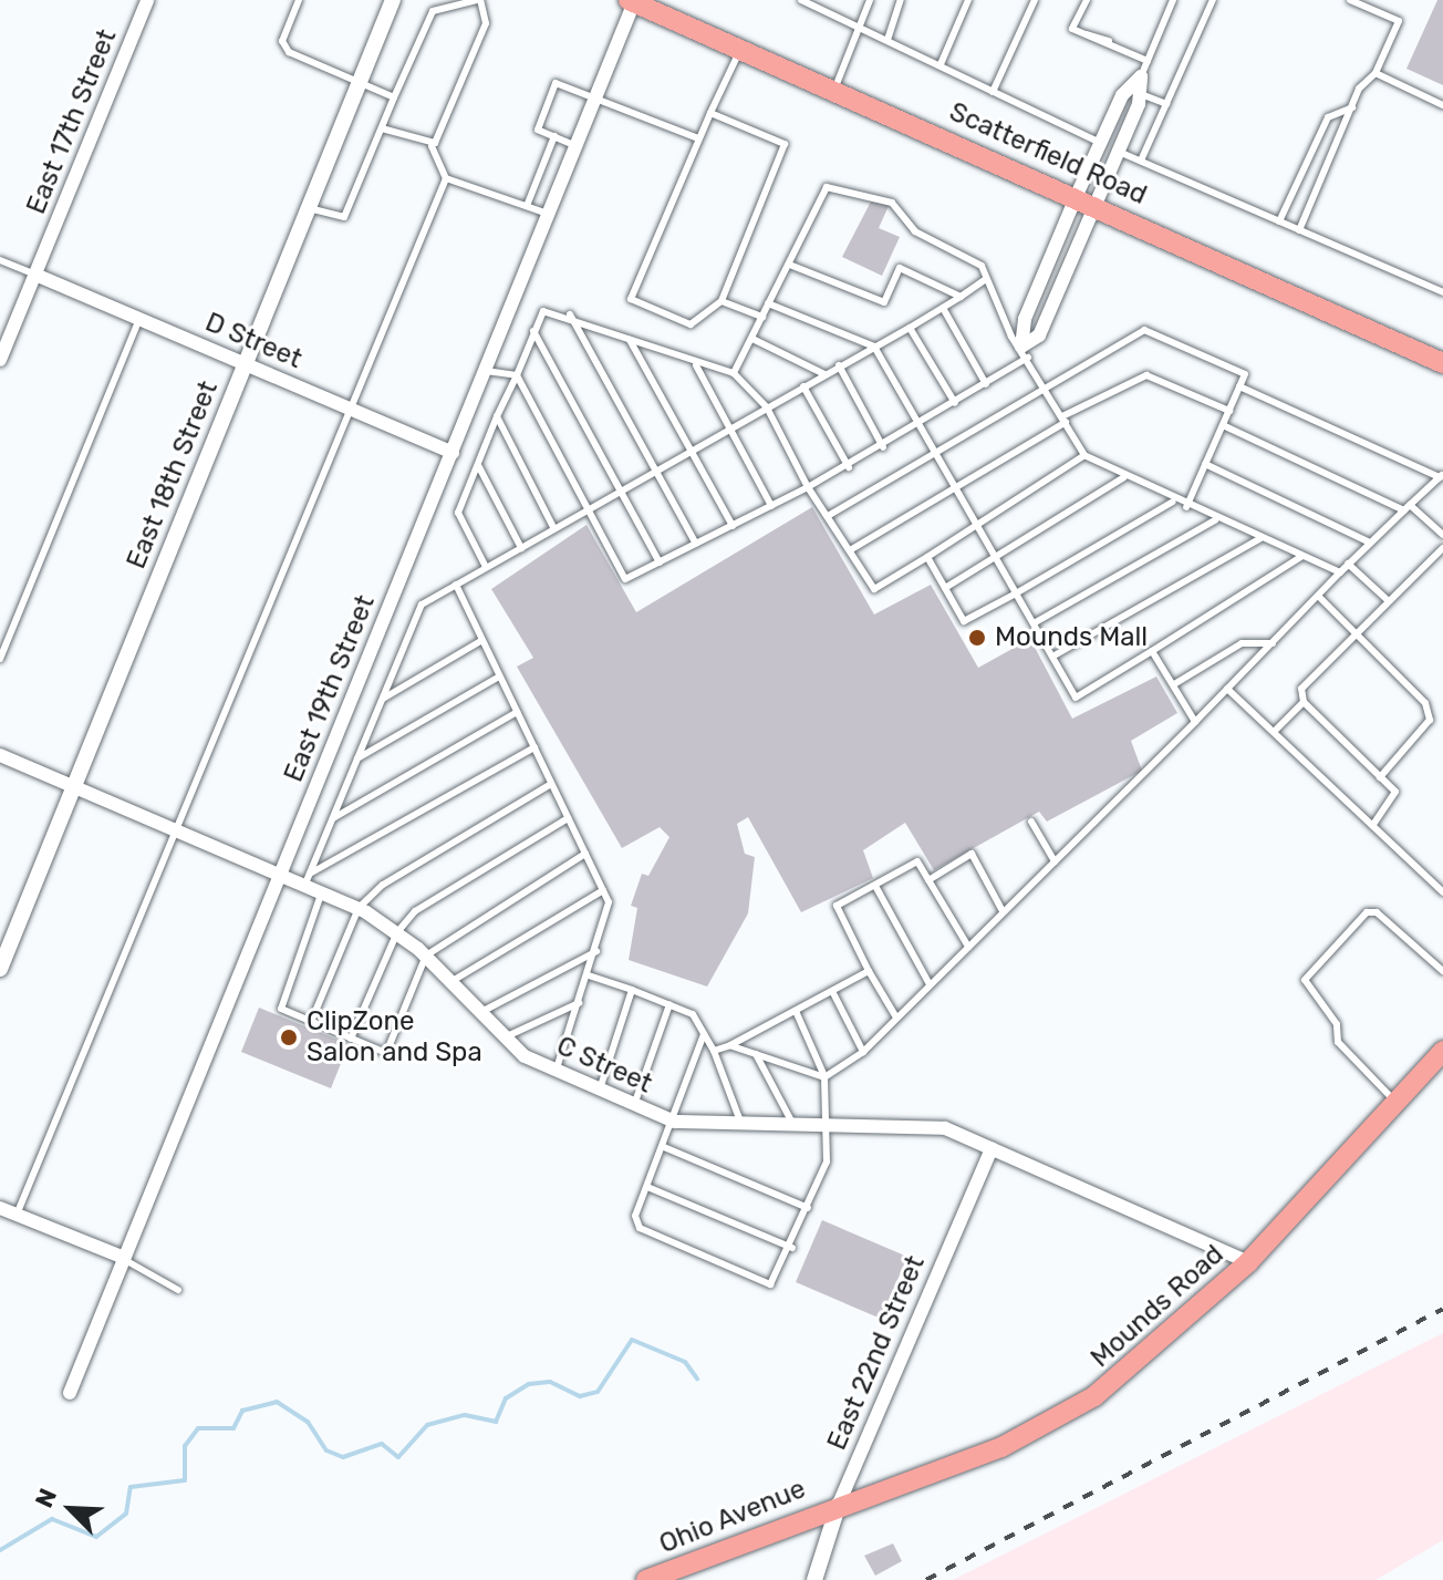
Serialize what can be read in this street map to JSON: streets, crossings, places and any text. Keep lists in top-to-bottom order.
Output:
{
  "streets": {
    "main road": ["Scatterfield Road", "Mounds Road", "Ohio Avenue"],
    "street": [
      "East 17th Street",
      "D Street",
      "East 18th Street",
      "East 19th Street",
      "C Street",
      "East 22nd Street"
    ]
  },
  "crossings": [
    ["East 17th Street", "D Street"],
    ["Scatterfield Road", "East 19th Street"],
    ["D Street", "East 18th Street"],
    ["D Street", "East 19th Street"],
    ["East 18th Street", "C Street"],
    ["East 19th Street", "C Street"],
    ["C Street", "Mounds Road"],
    ["C Street", "East 22nd Street"],
    ["Mounds Road", "East 22nd Street"],
    ["Mounds Road", "Ohio Avenue"],
    ["East 22nd Street", "Ohio Avenue"]
  ],
  "places": ["Mounds Mall", "ClipZone Salon and Spa"],
  "north": "top left"
}
